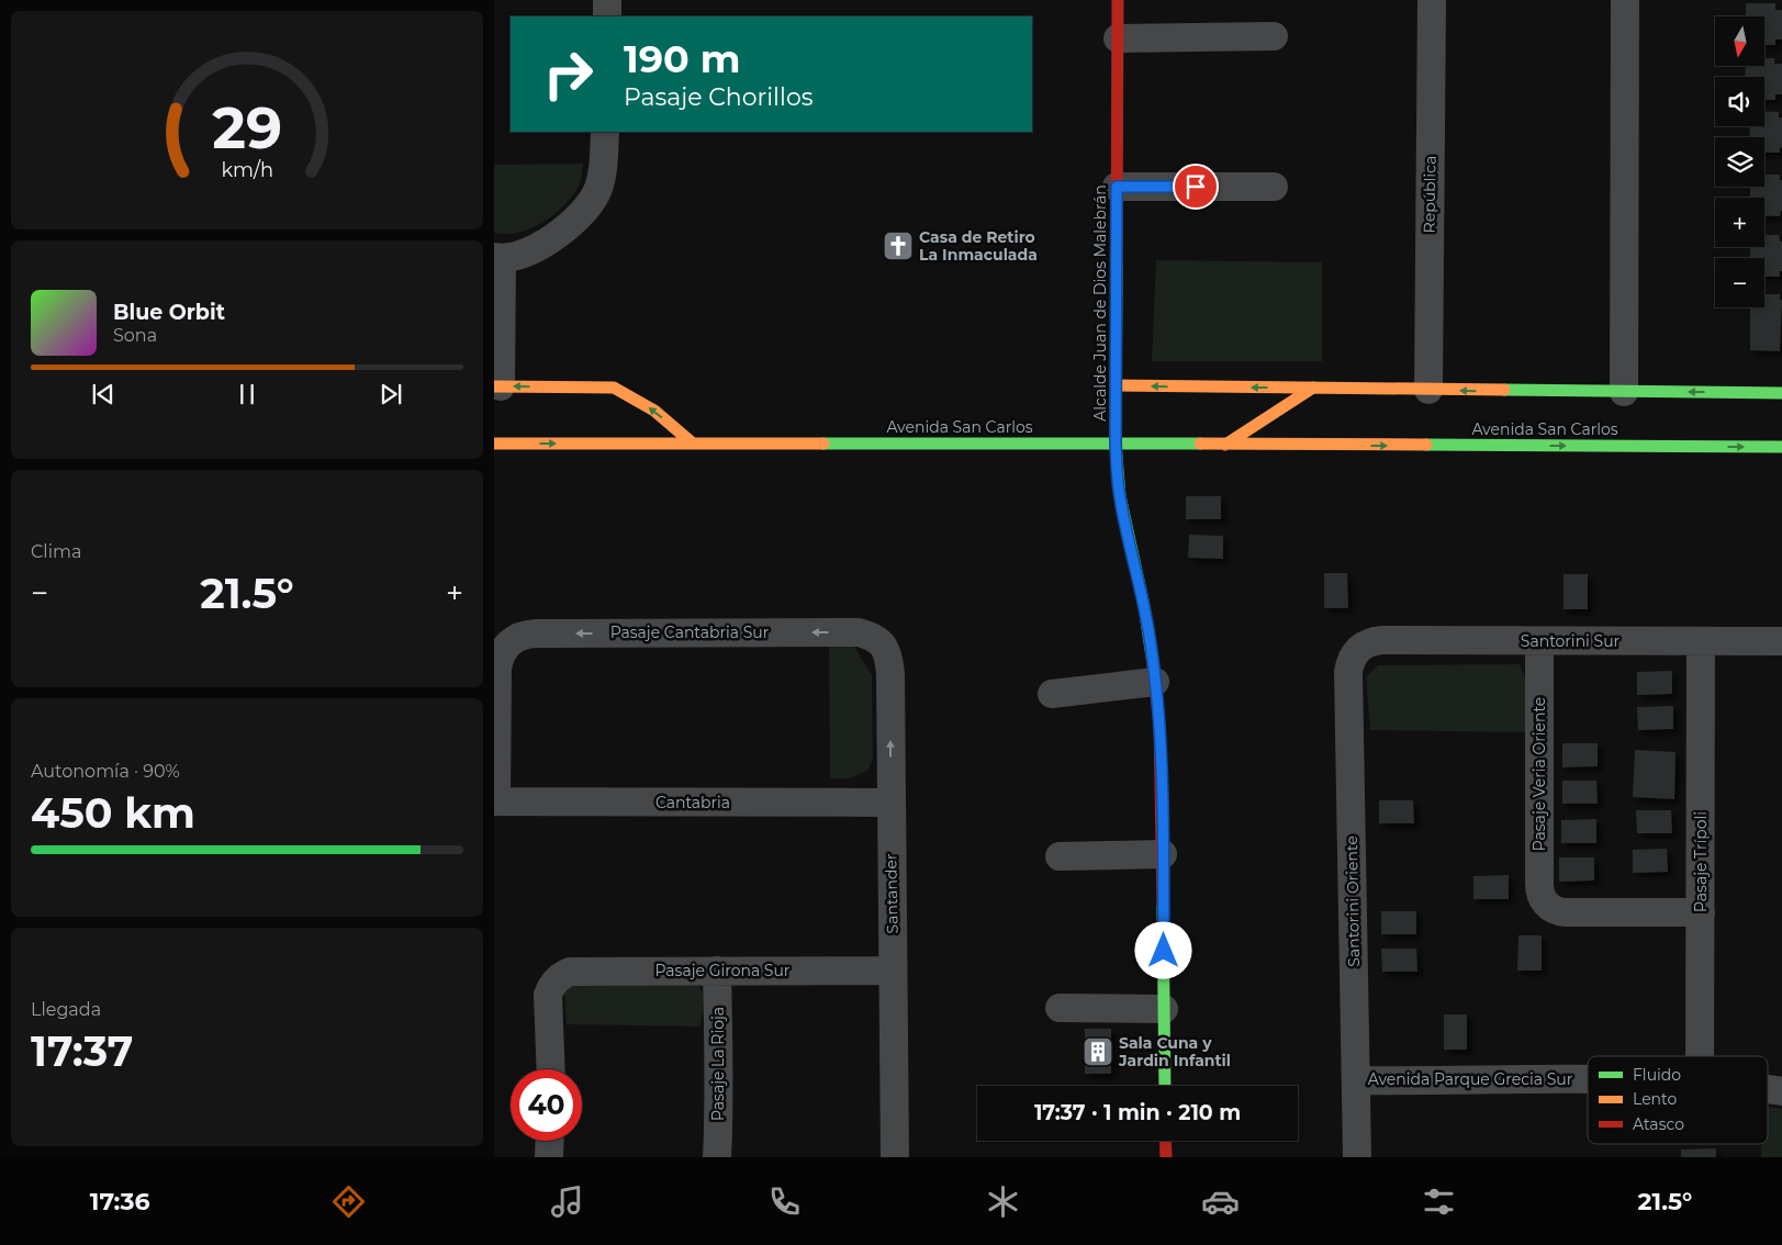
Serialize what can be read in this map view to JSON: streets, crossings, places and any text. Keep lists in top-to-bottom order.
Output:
{
  "streets": {
    "main road": ["Alcalde Juan de Dios Malebrán", "Avenida San Carlos"],
    "street": [
      "República",
      "Pasaje Cantabria Sur",
      "Santorini Sur",
      "Pasaje Veria Oriente",
      "Cantabria",
      "Pasaje Trípoli",
      "Santander",
      "Santorini Oriente",
      "Pasaje Girona Sur",
      "Pasaje La Rioja",
      "Avenida Parque Grecia Sur"
    ]
  },
  "crossings": [
    ["Alcalde Juan de Dios Malebrán", "Avenida San Carlos"],
    ["Pasaje Cantabria Sur", "Cantabria"],
    ["Pasaje Cantabria Sur", "Santander"],
    ["Santorini Sur", "Pasaje Veria Oriente"],
    ["Santorini Sur", "Pasaje Trípoli"],
    ["Santorini Sur", "Santorini Oriente"],
    ["Pasaje Veria Oriente", "Pasaje Trípoli"],
    ["Cantabria", "Santander"],
    ["Santander", "Pasaje Girona Sur"],
    ["Santorini Oriente", "Avenida Parque Grecia Sur"],
    ["Pasaje Girona Sur", "Pasaje La Rioja"]
  ],
  "places": {
    "church": ["Casa de Retiro La Inmaculada"],
    "building": ["Sala Cuna y Jardin Infantil"]
  },
  "legend": ["Fluido", "Lento", "Atasco"],
  "north": "bottom",
  "page": {
    "map_buttons": ["+", "−"],
    "turn": ["190 m", "Pasaje Chorillos"],
    "song": ["Blue Orbit", "Sona"],
    "tile": [
      "Clima",
      ["Autonomía · 90%", "450 km"],
      ["Llegada", "17:37"]
    ],
    "heat": ["−", "21.5°", "+"],
    "limit": "40",
    "trip": "17:37 · 1 min · 210 m",
    "tabs": ["17:36", "21.5°"],
    "gauge": ["29", "km/h"]
  }
}
